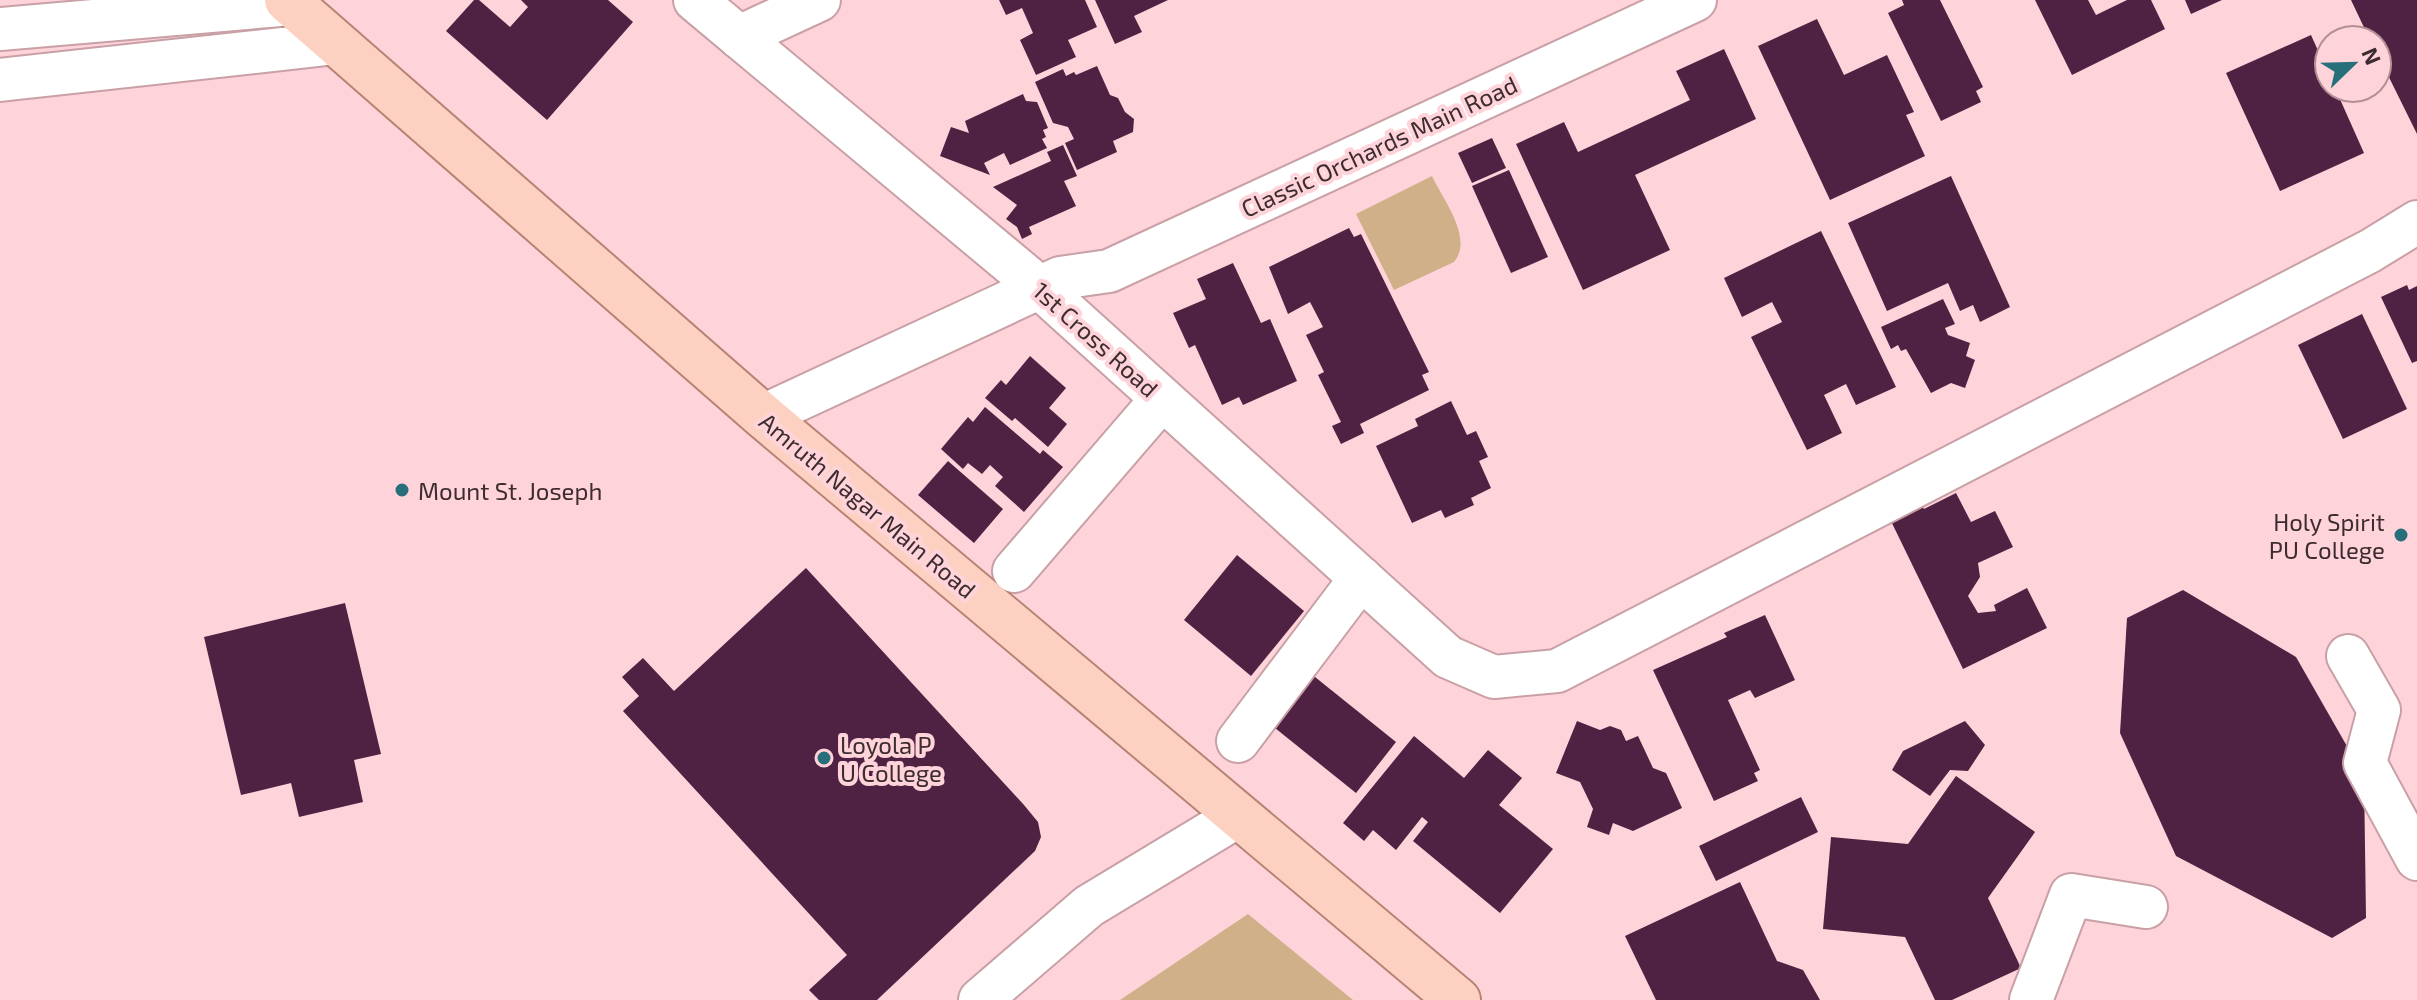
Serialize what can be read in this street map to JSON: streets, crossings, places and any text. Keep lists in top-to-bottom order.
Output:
{
  "streets": {
    "main road": ["Amruth Nagar Main Road"],
    "street": ["Classic Orchards Main Road", "1st Cross Road"]
  },
  "crossings": [
    ["Classic Orchards Main Road", "1st Cross Road"],
    ["Classic Orchards Main Road", "Amruth Nagar Main Road"]
  ],
  "places": ["Mount St. Joseph", "Holy Spirit PU College", "Loyola P U College"],
  "north": "top right"
}
